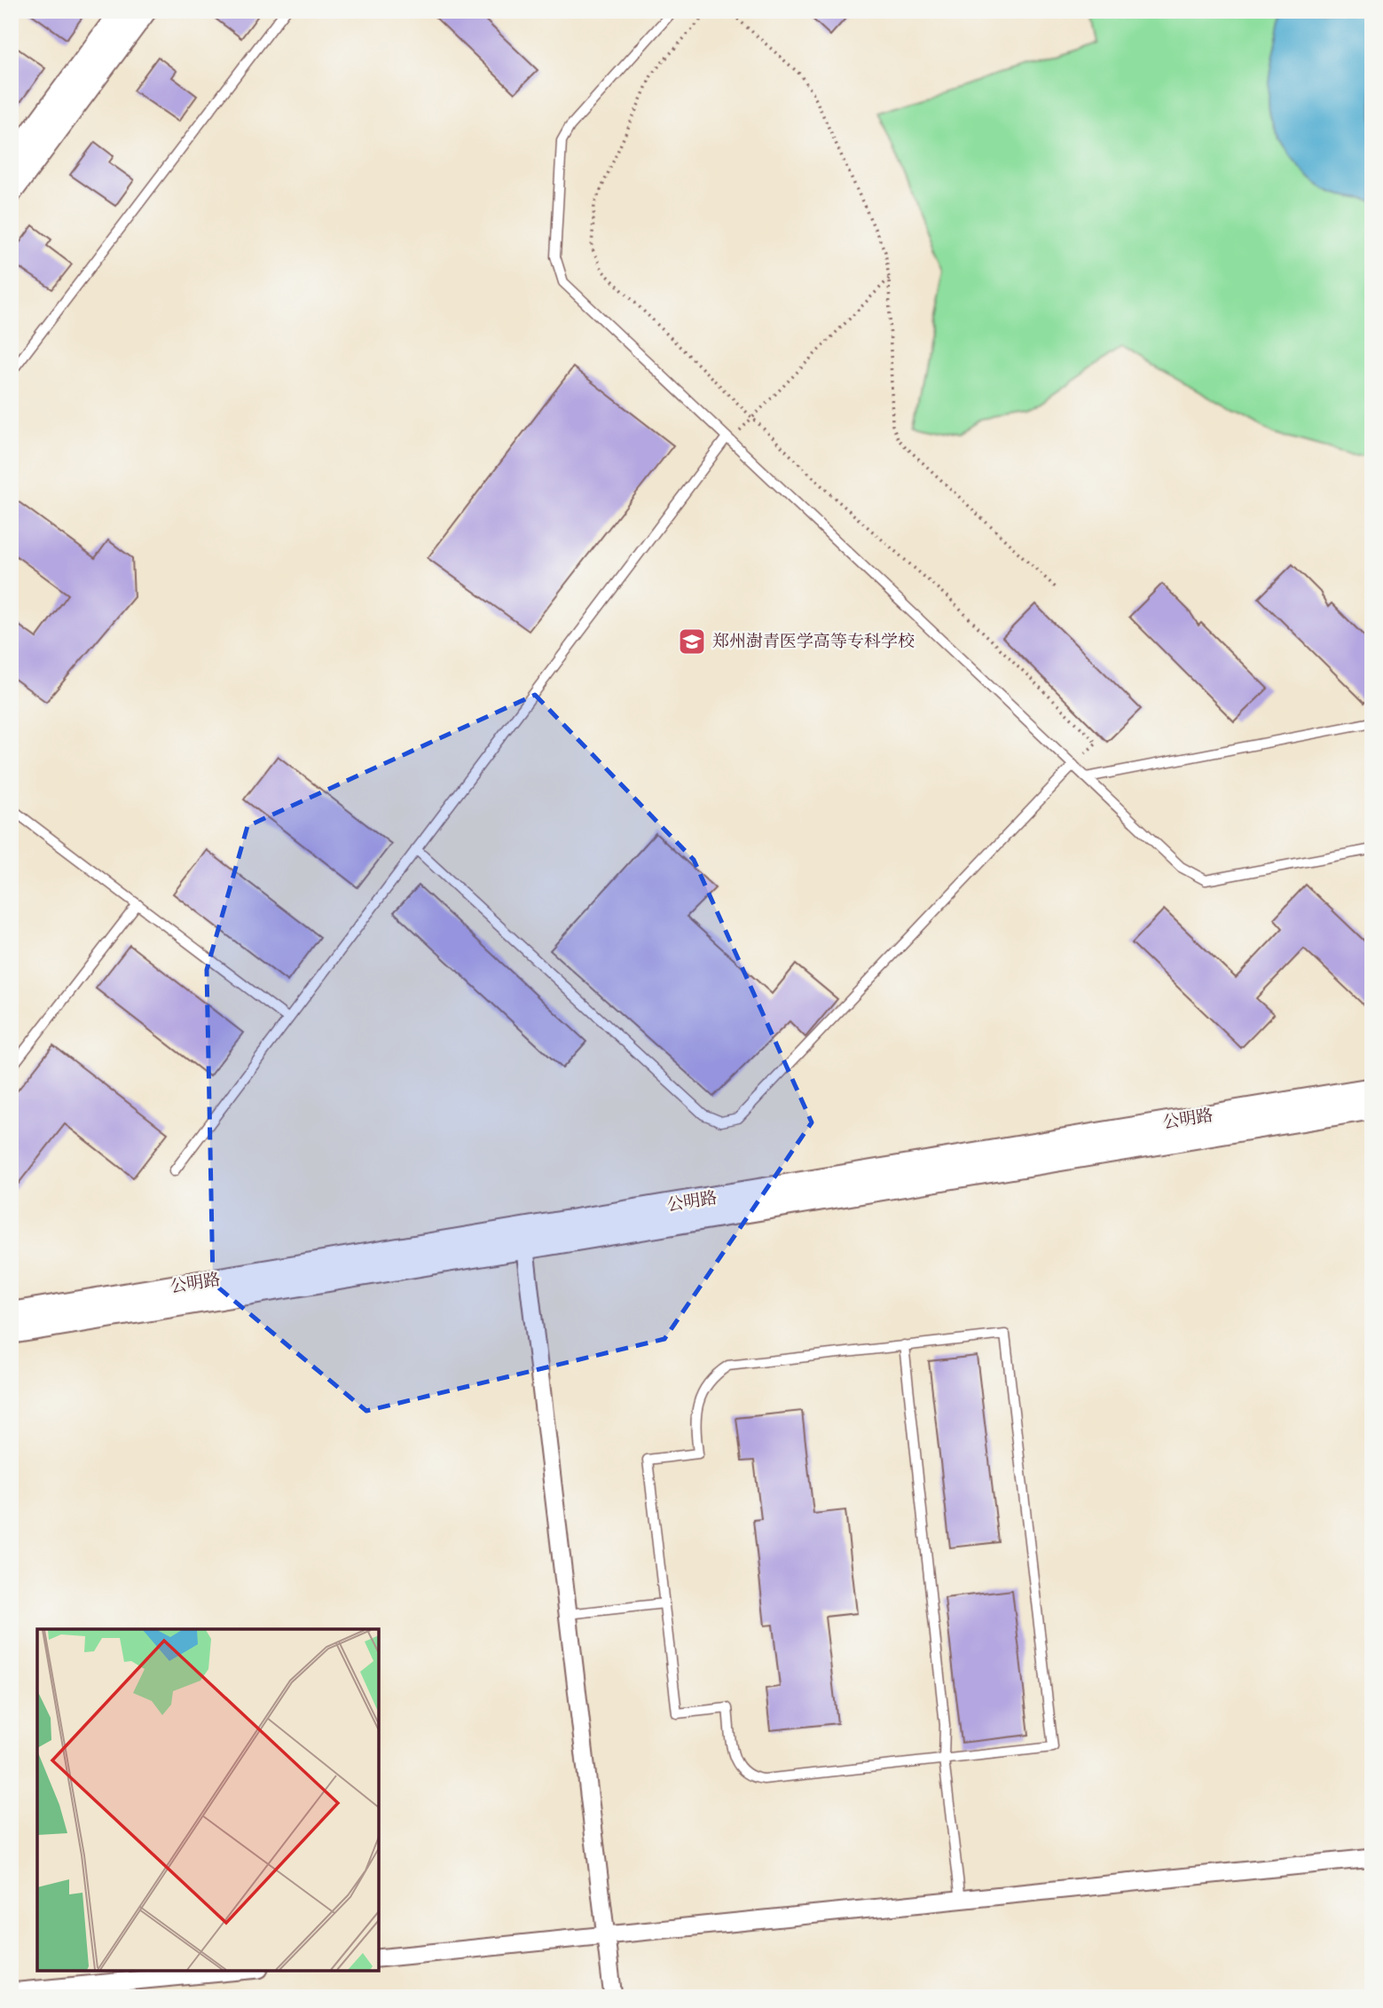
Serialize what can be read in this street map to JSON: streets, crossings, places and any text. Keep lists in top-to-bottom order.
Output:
{
  "streets": {
    "street": ["公明路"]
  },
  "places": {
    "school or university": ["郑州澍青医学高等专科学校"]
  }
}
